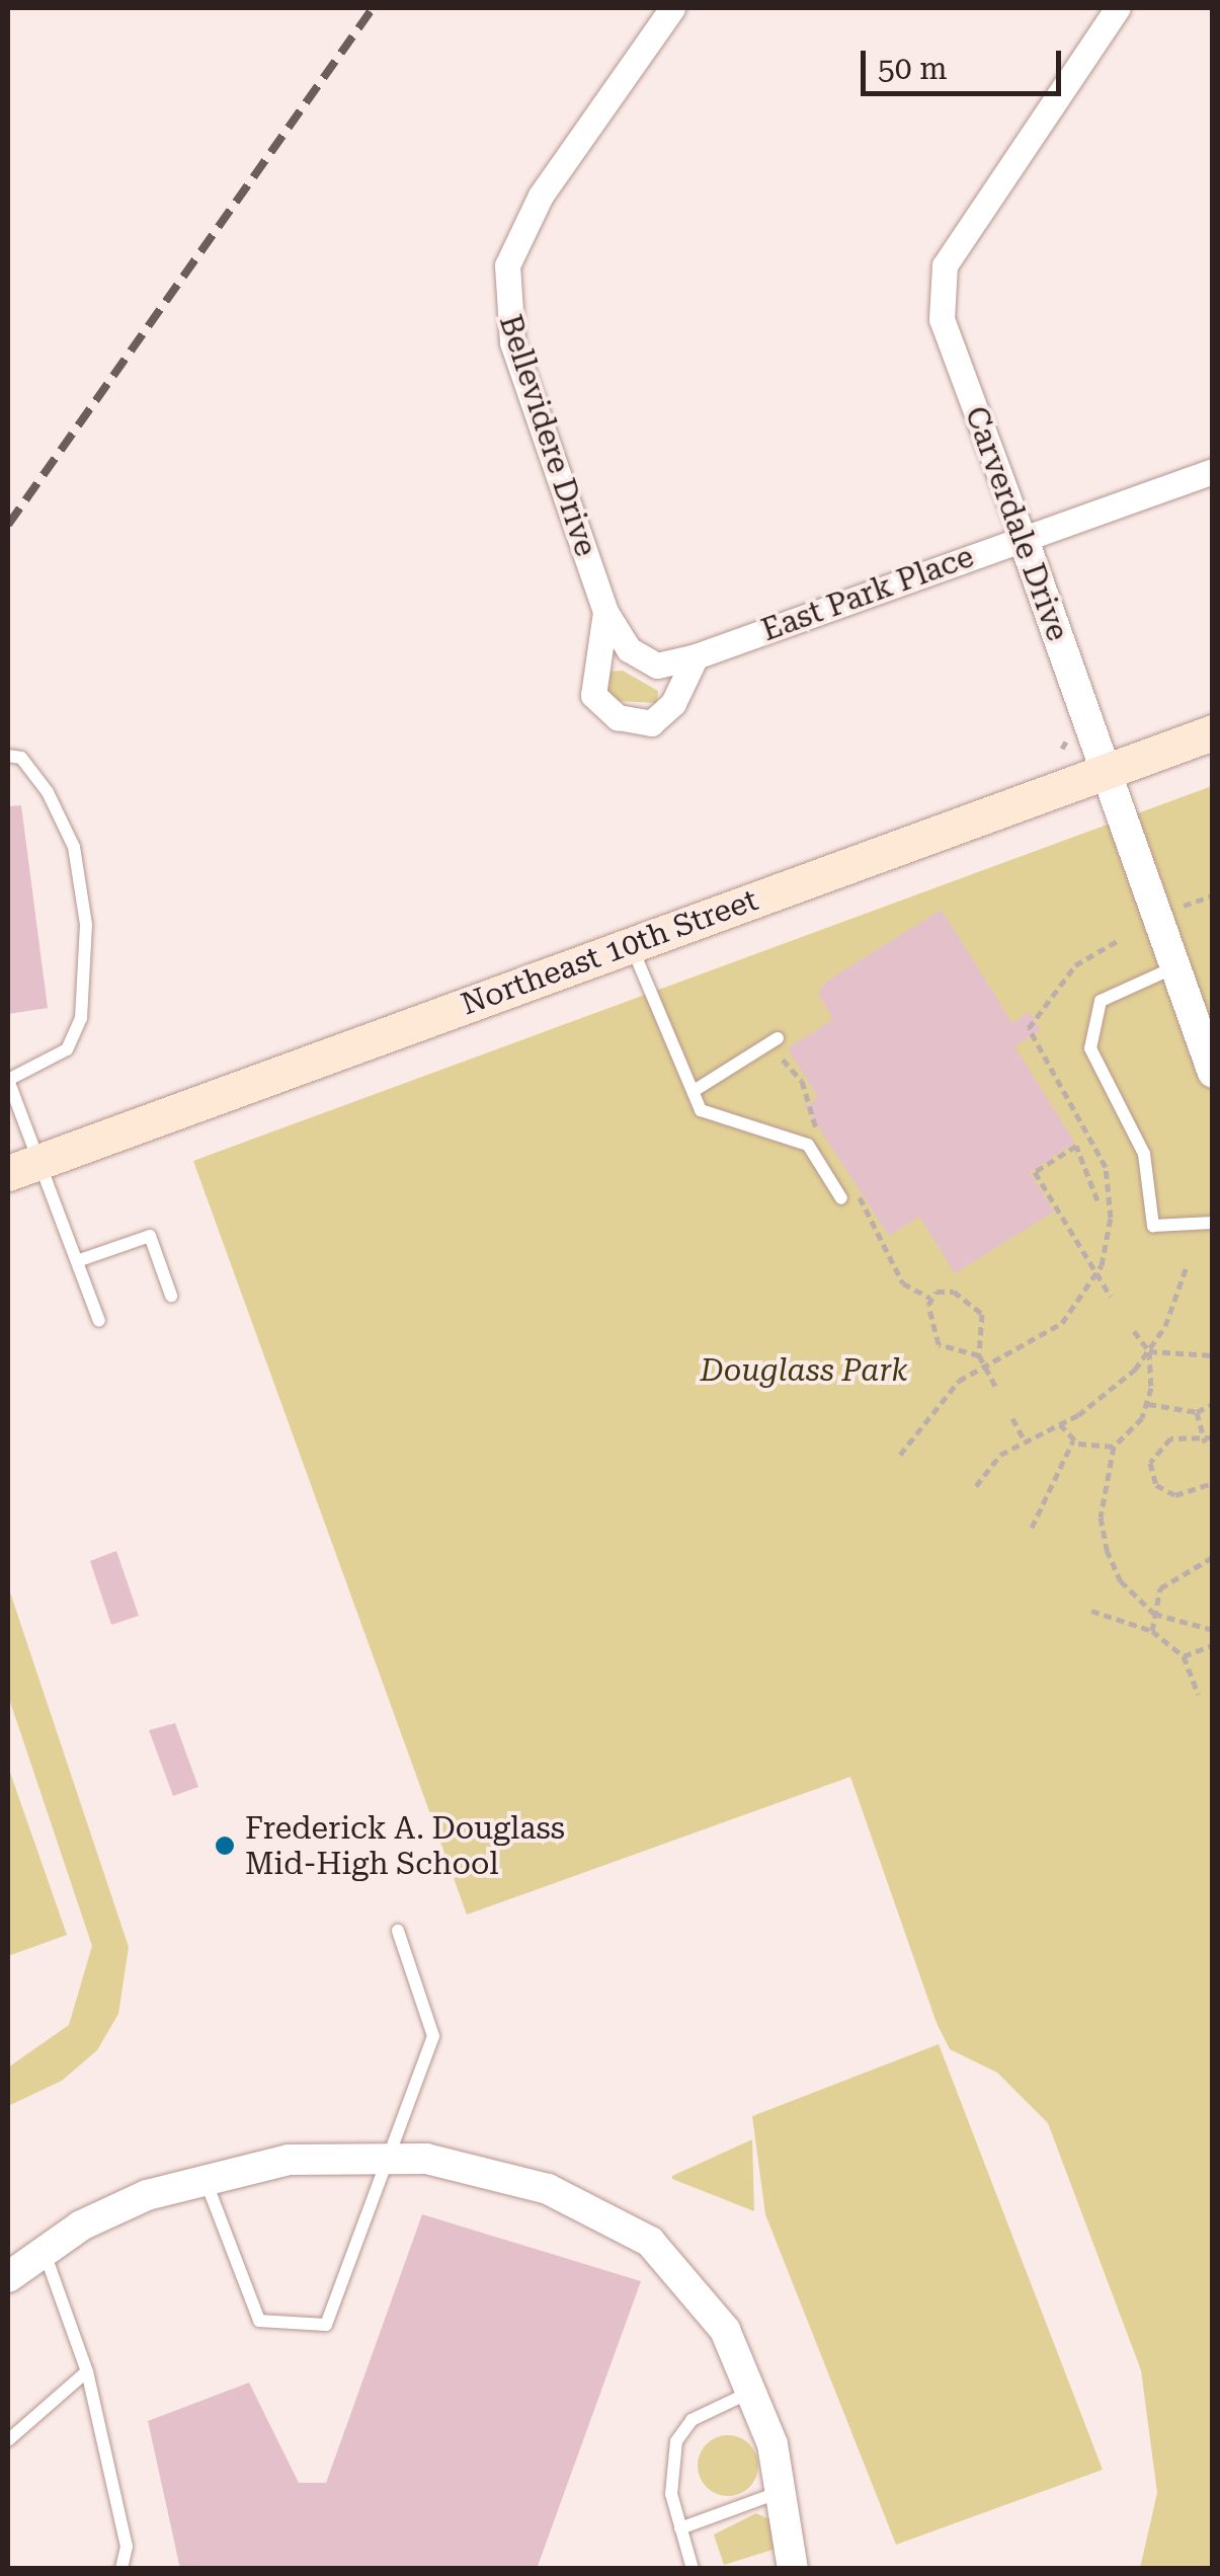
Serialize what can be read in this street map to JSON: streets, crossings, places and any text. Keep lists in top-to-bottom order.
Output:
{
  "streets": {
    "main road": ["Northeast 10th Street"],
    "street": ["Bellevidere Drive", "Carverdale Drive", "East Park Place"]
  },
  "crossings": [
    ["Bellevidere Drive", "East Park Place"],
    ["Carverdale Drive", "East Park Place"],
    ["Carverdale Drive", "Northeast 10th Street"]
  ],
  "parks": ["Douglass Park"],
  "places": ["Frederick A. Douglass Mid-High School"],
  "scale_bar": "50 m"
}
